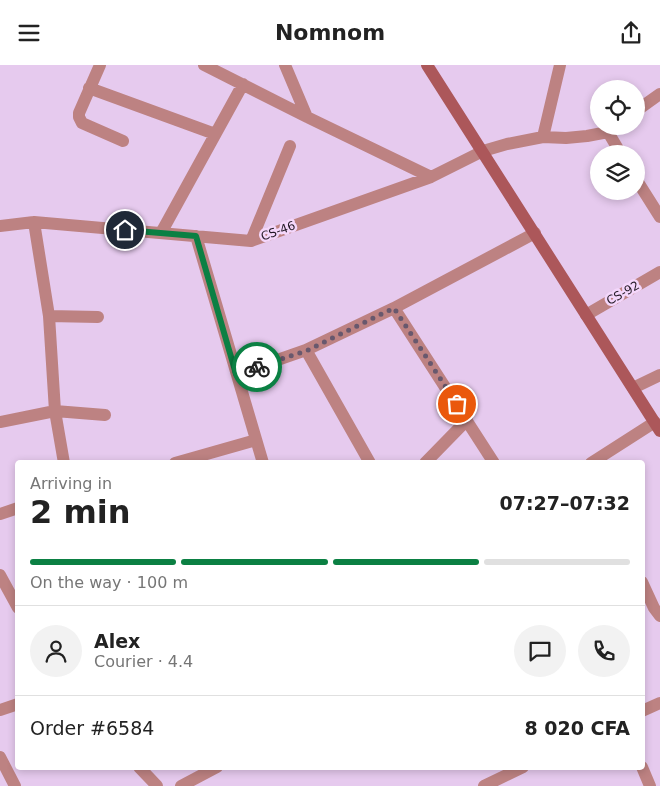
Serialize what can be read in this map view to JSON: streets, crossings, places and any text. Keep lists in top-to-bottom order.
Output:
{
  "streets": {
    "street": ["CS-46", "CS-92"]
  },
  "page": {
    "header": "Nomnom",
    "heading": ["2 min", "Arriving in", "07:27–07:32"],
    "panel": [
      "Alex",
      "Courier · 4.4",
      "Order #6584",
      "8 020 CFA"
    ],
    "bar": "On the way · 100 m"
  }
}
